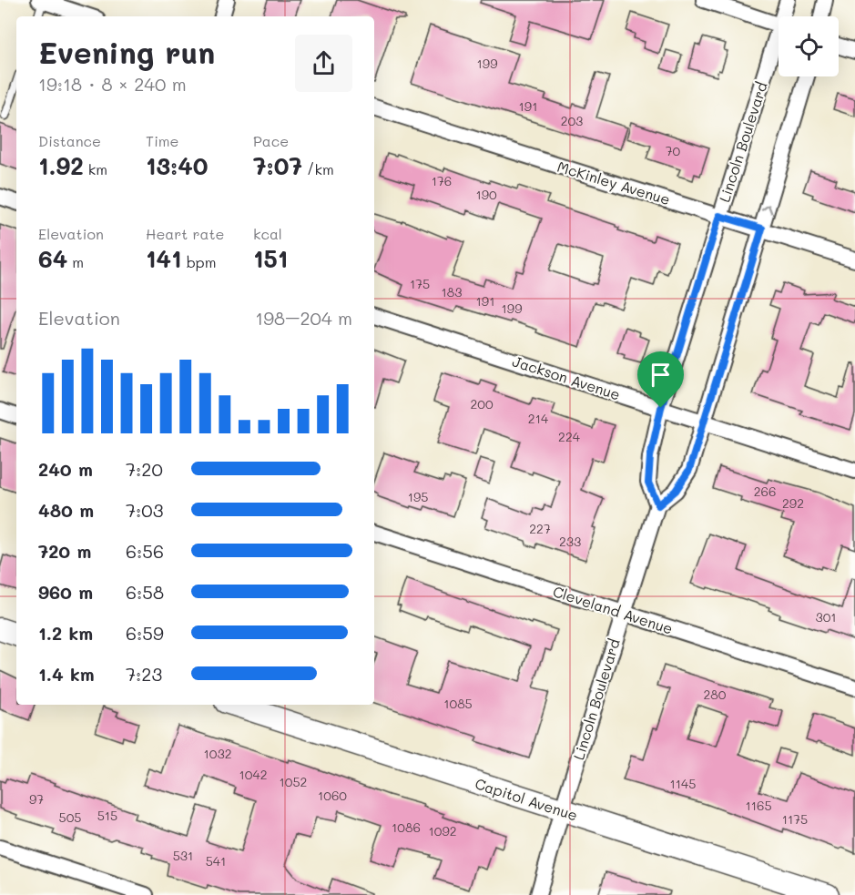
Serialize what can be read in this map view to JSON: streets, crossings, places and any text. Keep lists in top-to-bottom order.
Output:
{
  "streets": {
    "main road": ["Capitol Avenue"],
    "street": [
      "Lincoln Boulevard",
      "McKinley Avenue",
      "Jackson Avenue",
      "Cleveland Avenue"
    ]
  },
  "crossings": [
    ["Lincoln Boulevard", "McKinley Avenue"],
    ["Lincoln Boulevard", "Jackson Avenue"],
    ["Lincoln Boulevard", "Cleveland Avenue"],
    ["Lincoln Boulevard", "Capitol Avenue"]
  ],
  "house_numbers": [
    "199",
    "191",
    "203",
    "70",
    "176",
    "190",
    "175",
    "183",
    "191",
    "199",
    "200",
    "214",
    "224",
    "266",
    "195",
    "292",
    "227",
    "233",
    "301",
    "280",
    "1085",
    "1032",
    "1042",
    "1052",
    "1145",
    "1060",
    "97",
    "1165",
    "515",
    "505",
    "1175",
    "1086",
    "1092",
    "531",
    "541"
  ],
  "page": {
    "heading": ["Evening run", "19:18 · 8 × 240 m"],
    "stats": [
      ["Distance", "1.92 km"],
      ["Time", "13:40"],
      ["Pace", "7:07 /km"],
      ["Elevation", "64 m"],
      ["Heart rate", "141 bpm"],
      ["kcal", "151"]
    ],
    "chart": ["Elevation", "198–204 m"],
    "list": [
      {
        "name": "240 m",
        "note": "7:20"
      },
      {
        "name": "480 m",
        "note": "7:03"
      },
      {
        "name": "720 m",
        "note": "6:56"
      },
      {
        "name": "960 m",
        "note": "6:58"
      },
      {
        "name": "1.2 km",
        "note": "6:59"
      },
      {
        "name": "1.4 km",
        "note": "7:23"
      }
    ]
  }
}
